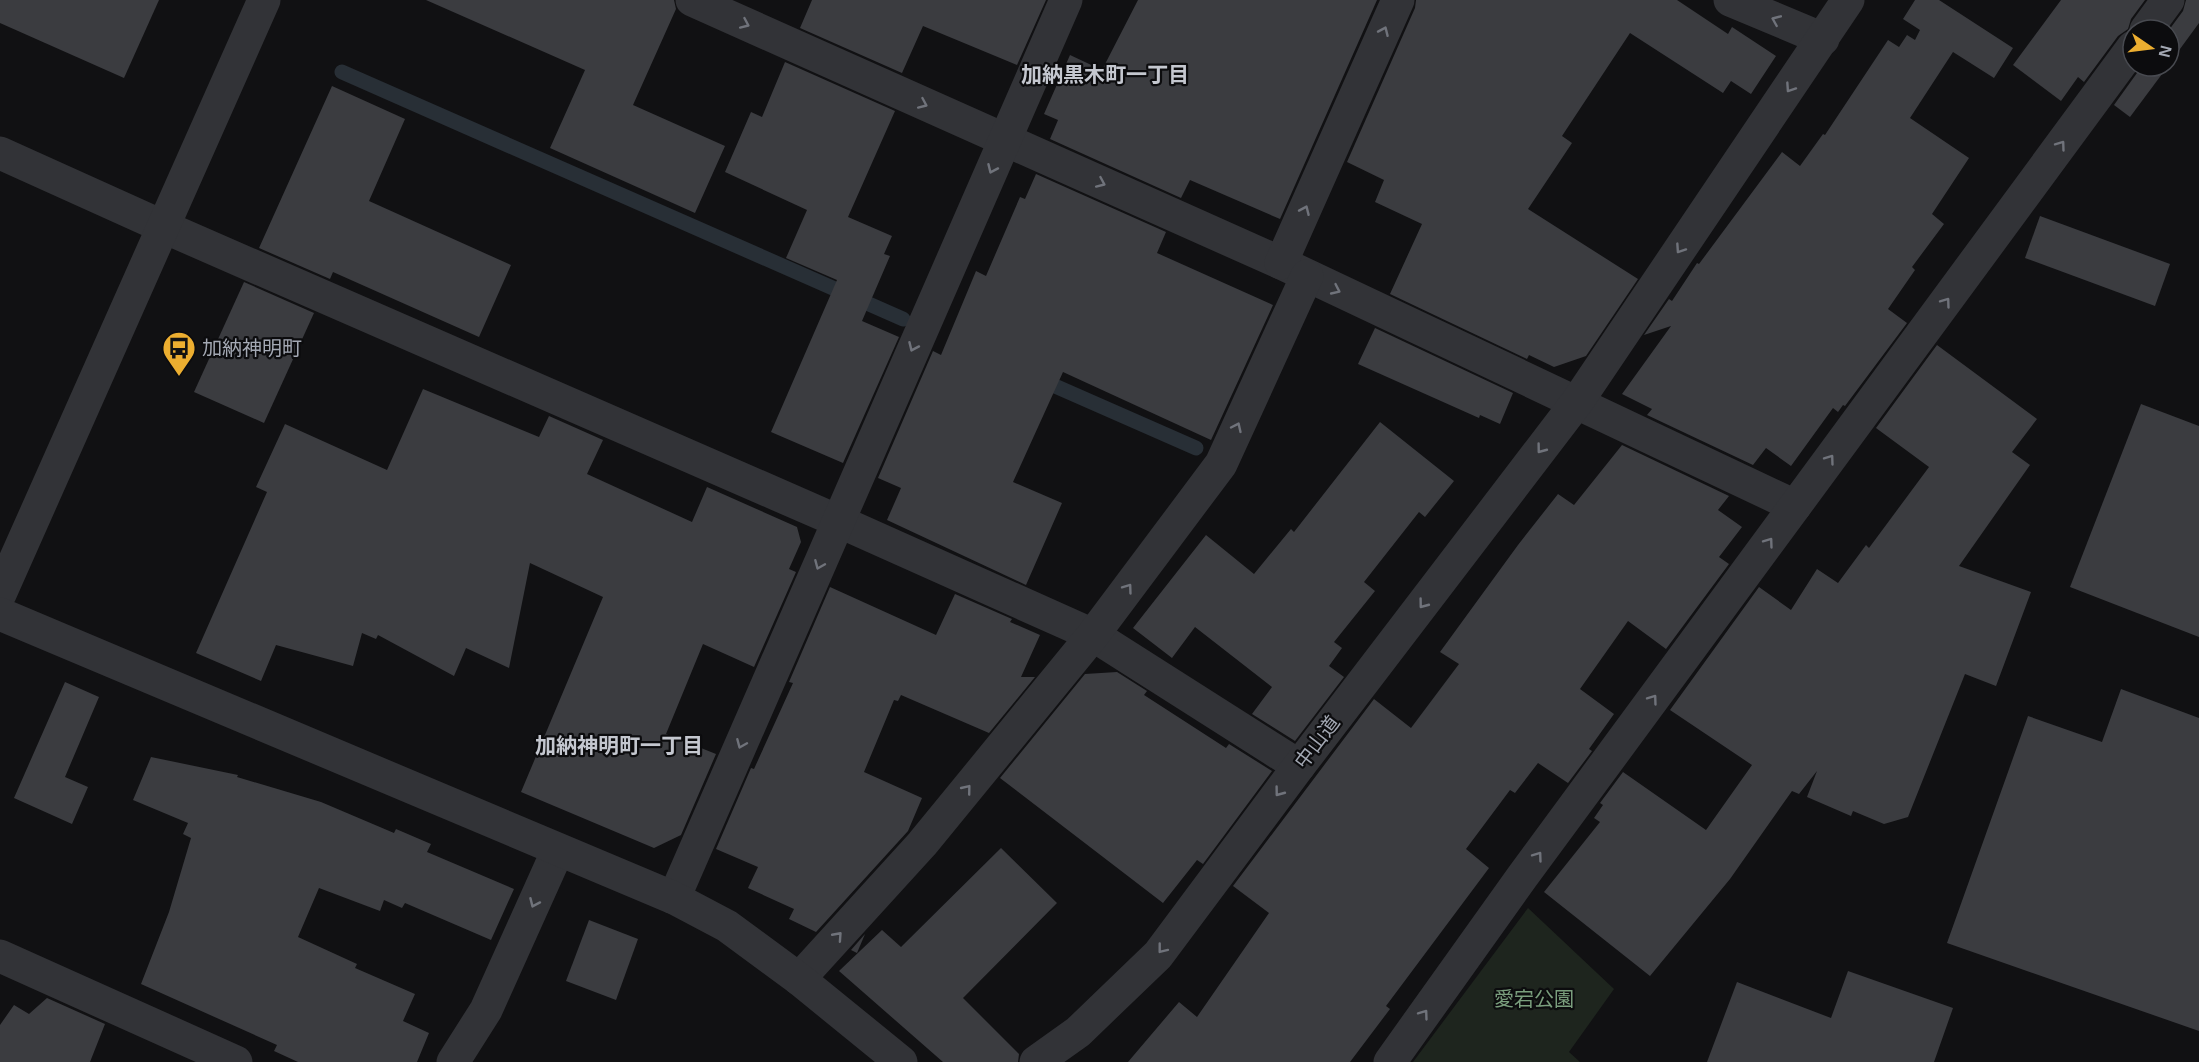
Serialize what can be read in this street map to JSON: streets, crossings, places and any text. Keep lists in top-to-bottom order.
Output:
{
  "streets": {
    "street": ["中山道"]
  },
  "districts": ["加納黒木町一丁目", "加納神明町一丁目"],
  "parks": ["愛宕公園"],
  "places": {
    "bus stop": ["加納神明町"]
  },
  "north": "right"
}
